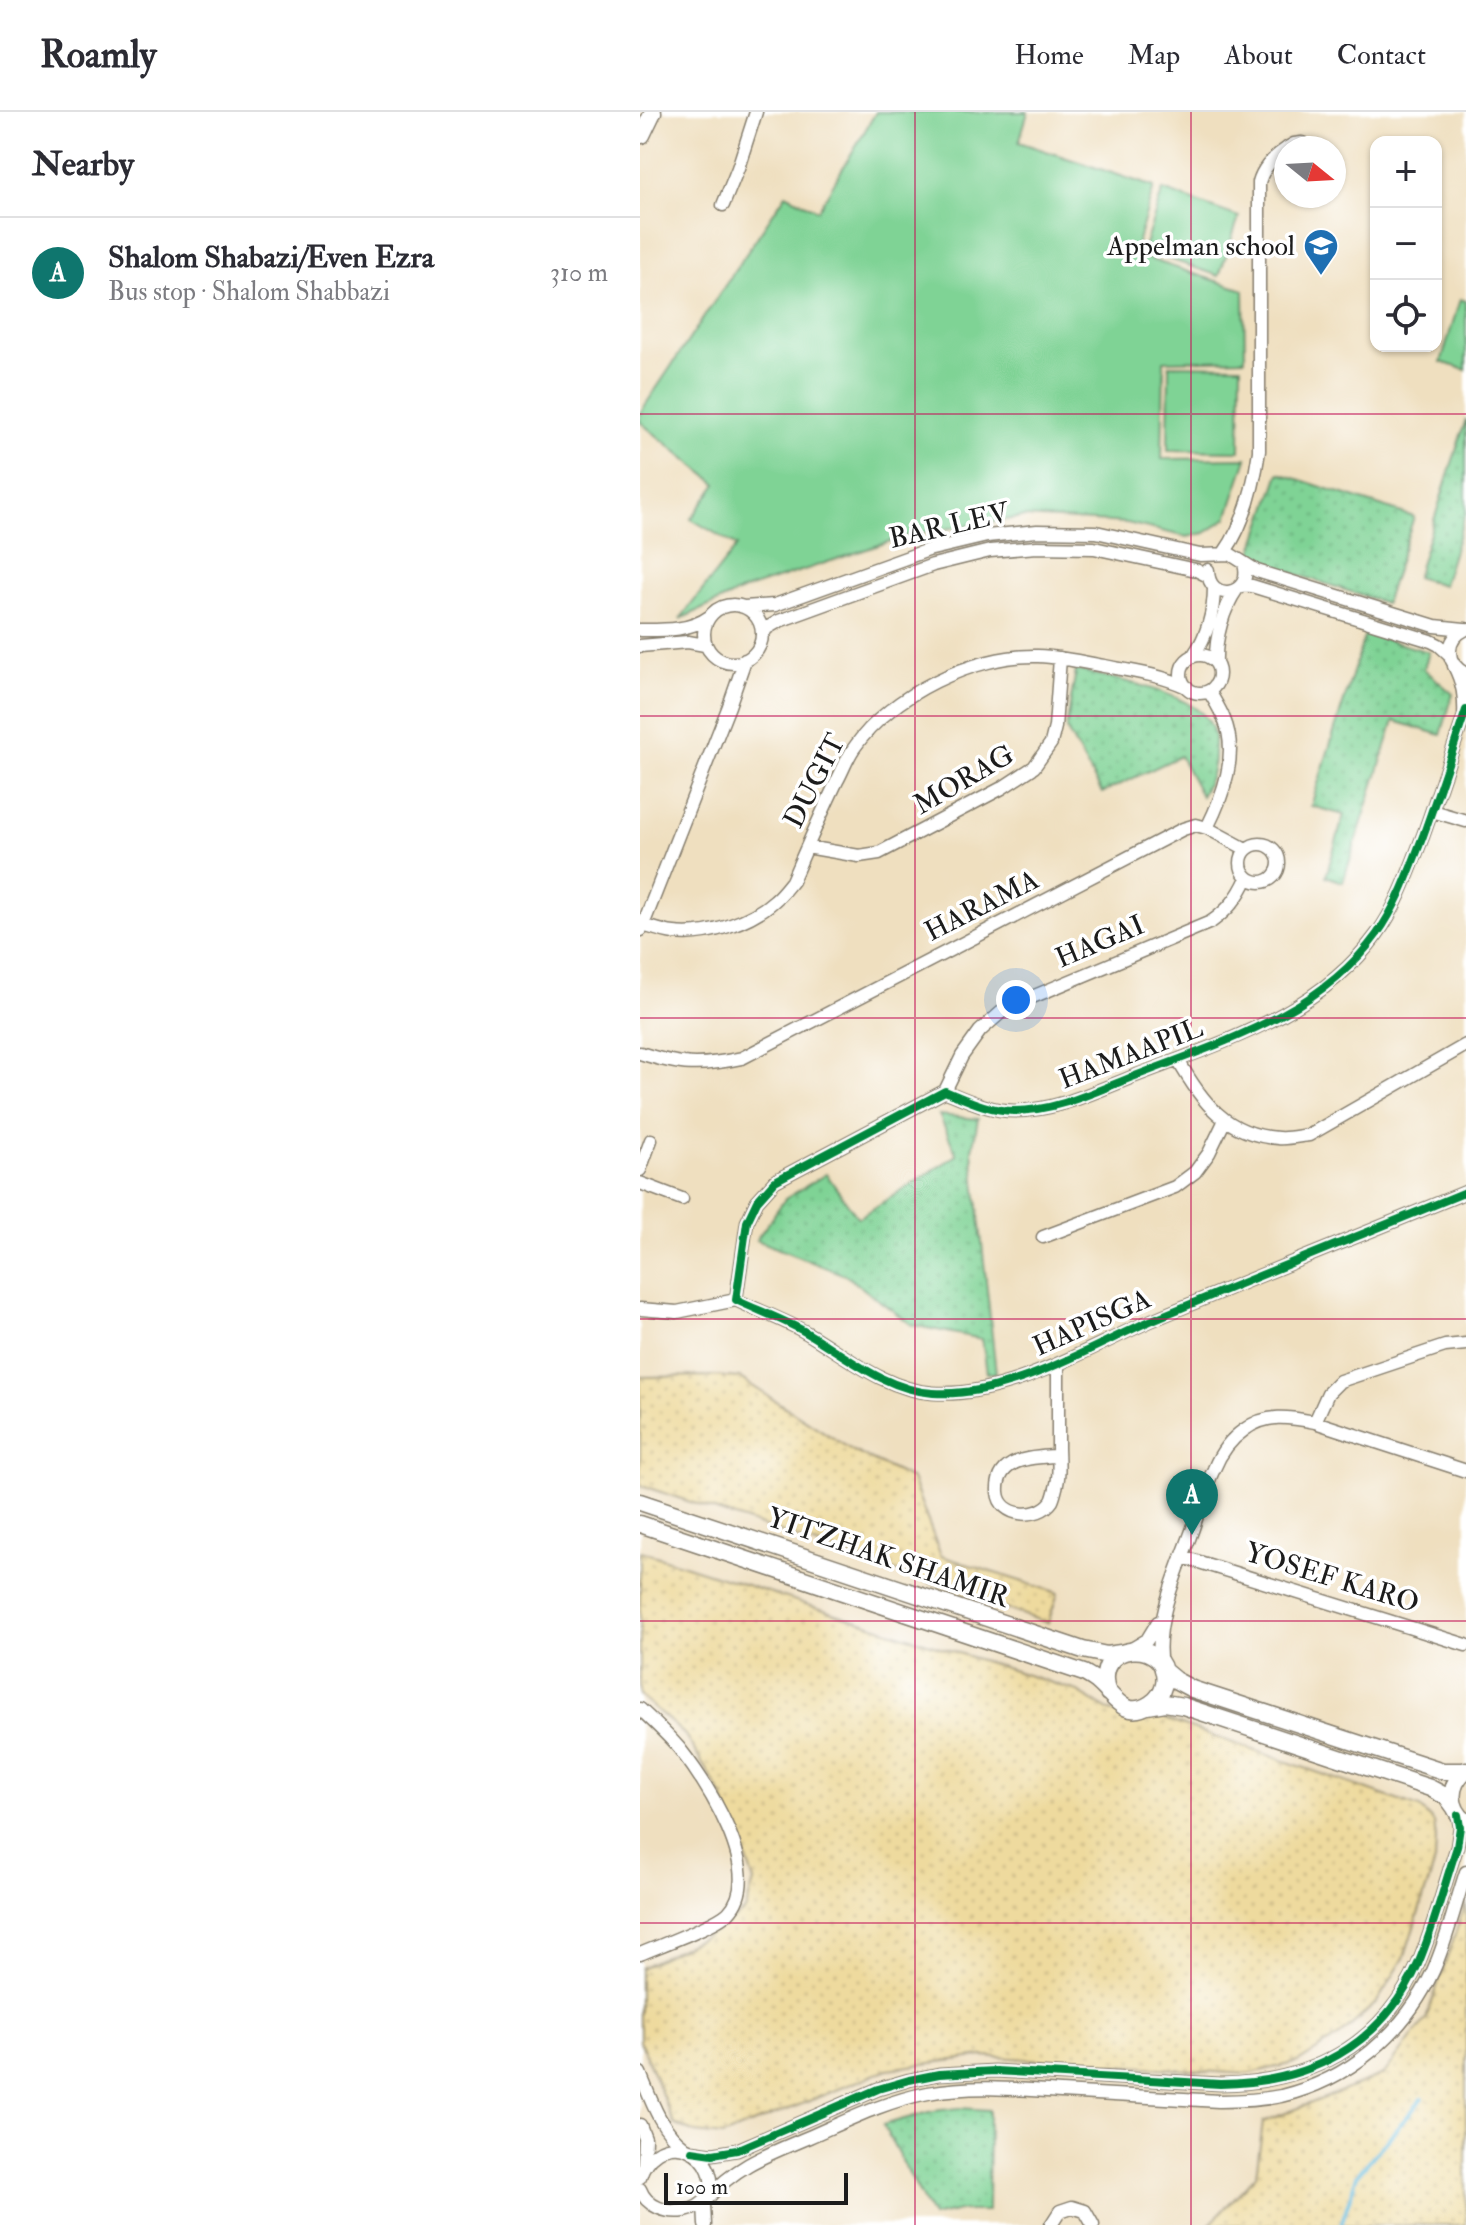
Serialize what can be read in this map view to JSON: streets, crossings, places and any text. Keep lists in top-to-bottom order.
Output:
{
  "streets": {
    "main road": ["YITZHAK SHAMIR"],
    "street": [
      "BAR LEV",
      "MORAG",
      "DUGIT",
      "HARAMA",
      "HAGAI",
      "HAMAAPIL",
      "HAPISGA",
      "YOSEF KARO"
    ]
  },
  "crossings": [
    ["MORAG", "DUGIT"],
    ["HAGAI", "HAMAAPIL"]
  ],
  "places": {
    "school or university": ["Appelman school"]
  },
  "scale_bar": "100 m",
  "north": "right",
  "page": {
    "header": "Roamly",
    "nav": [
      "Home",
      "Map",
      "About",
      "Contact"
    ],
    "heading": "Nearby",
    "map_buttons": ["+", "−"],
    "list": [
      {
        "mark": "A",
        "name": "Shalom Shabazi/Even Ezra",
        "note": "Bus stop · Shalom Shabbazi",
        "value": "310 m"
      }
    ],
    "pins": "A",
    "scale": "100 m"
  }
}
